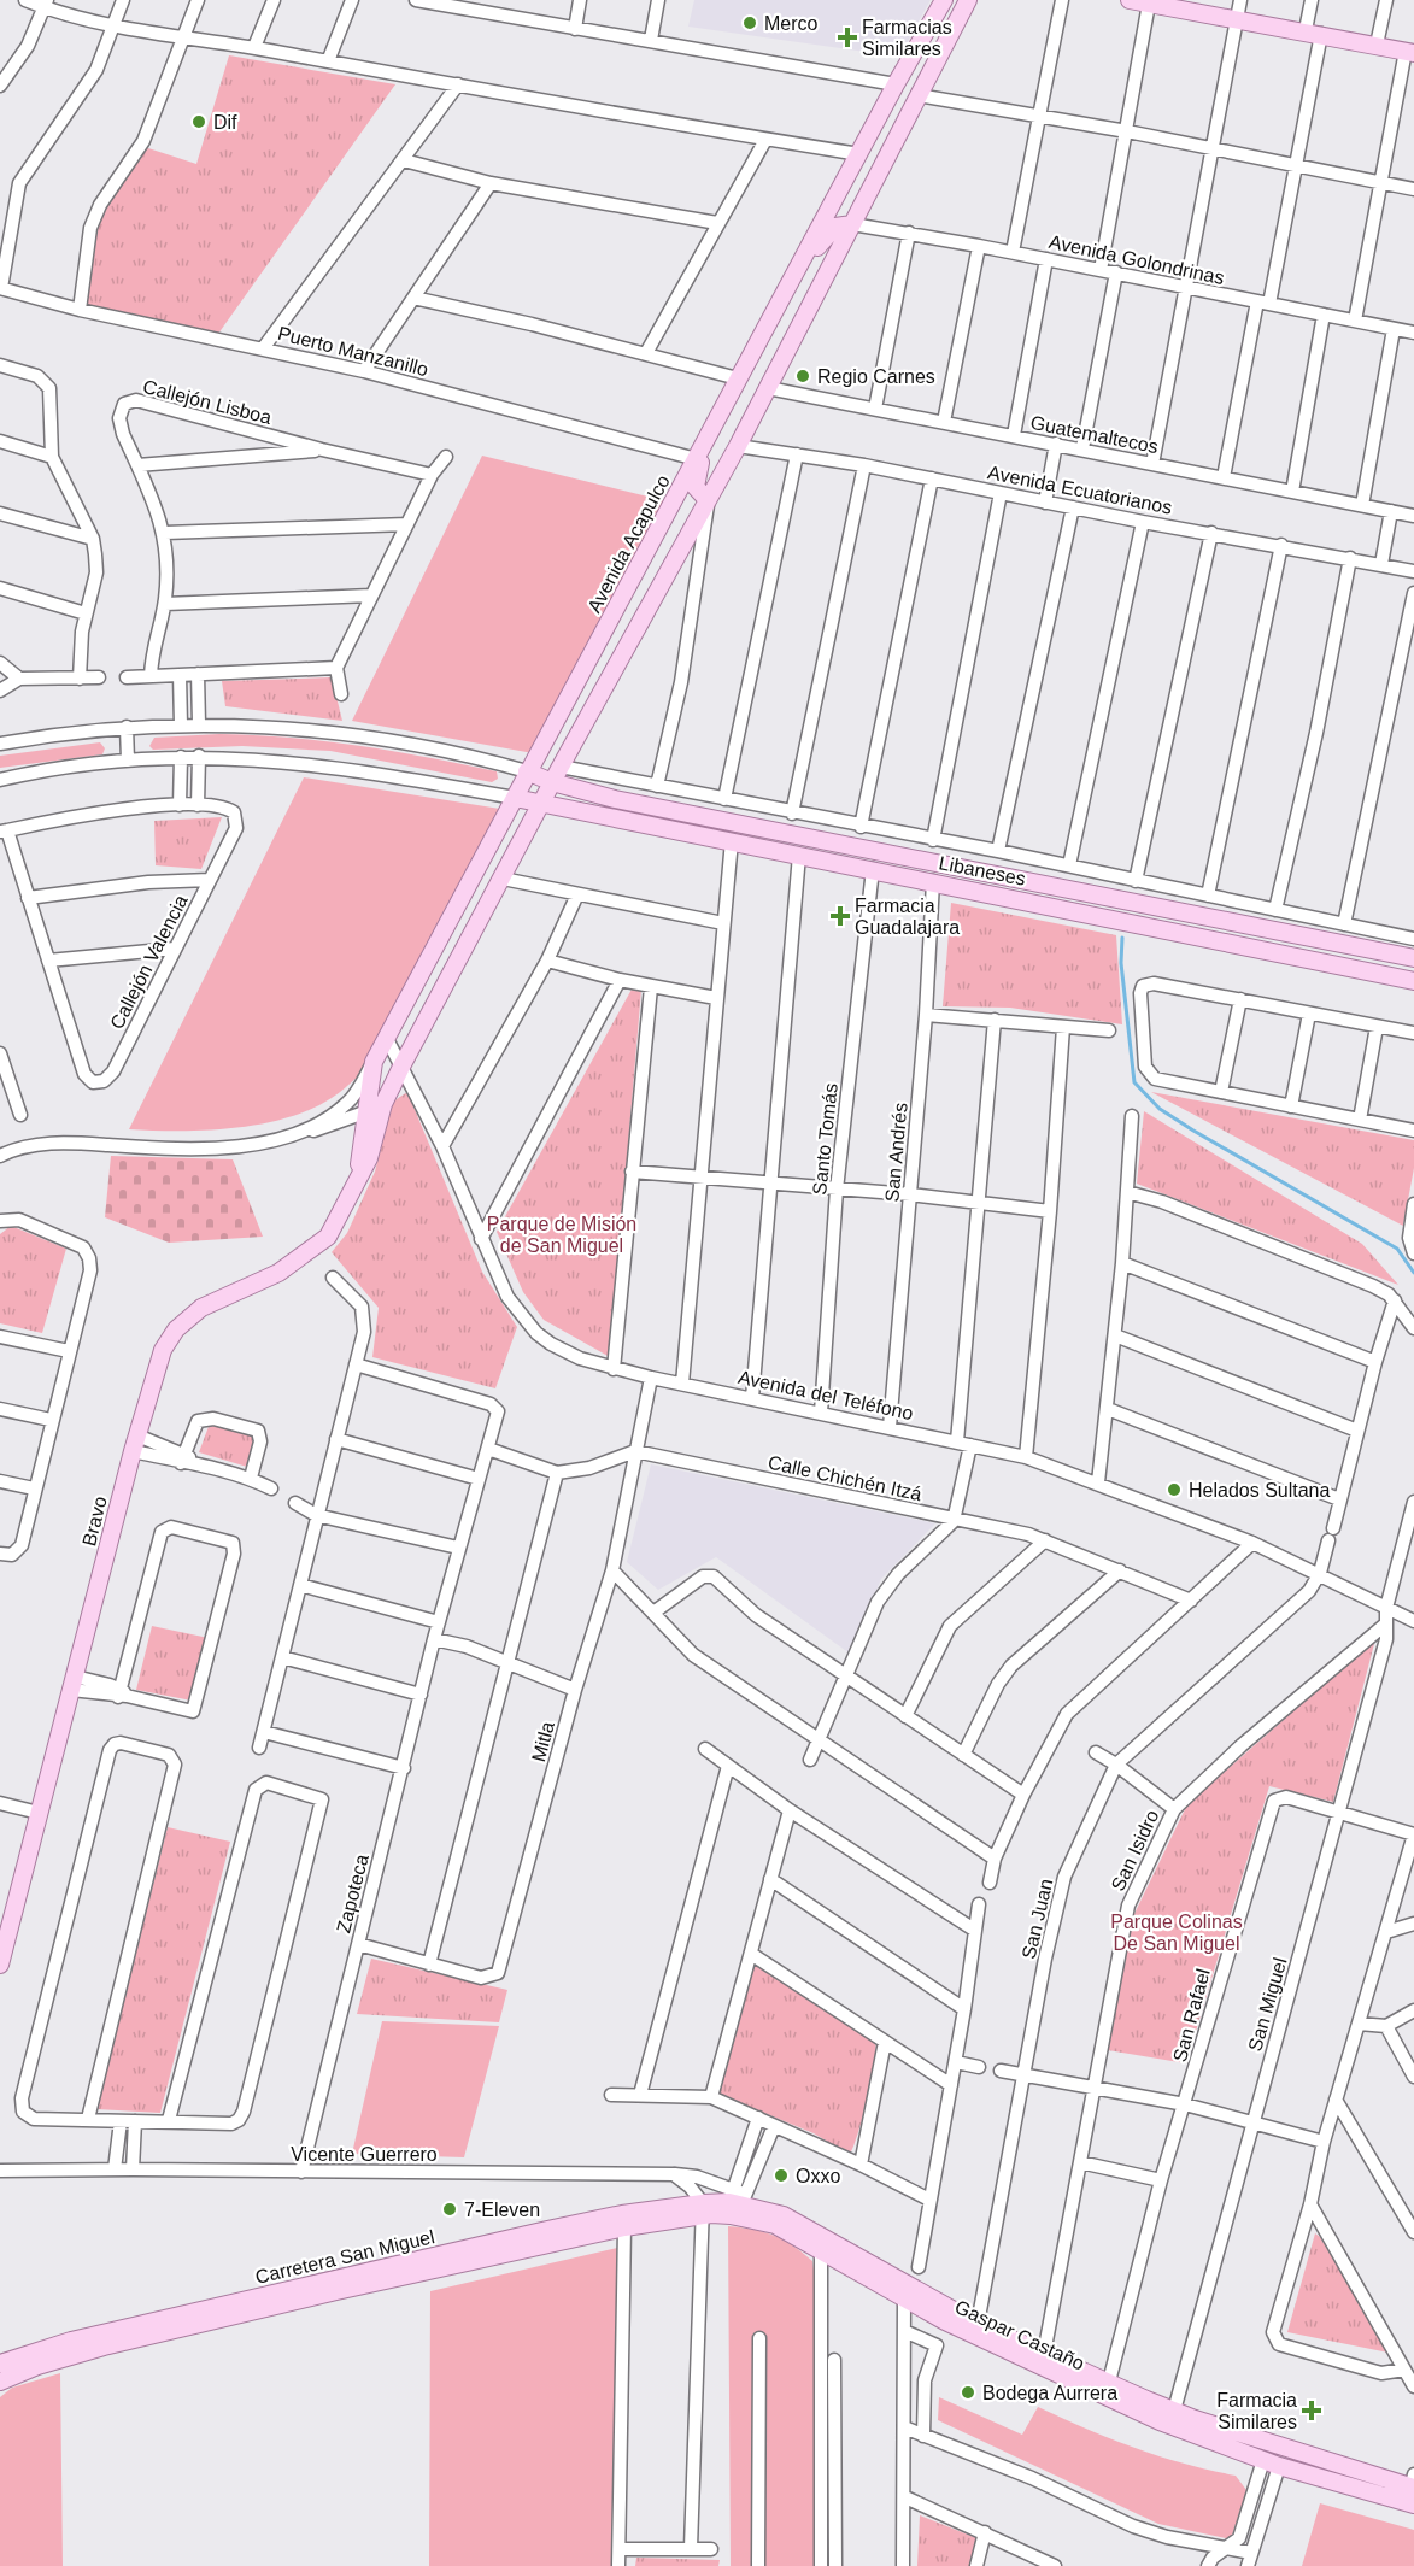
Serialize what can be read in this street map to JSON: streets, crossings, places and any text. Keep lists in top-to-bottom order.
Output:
{
  "streets": {
    "main road": [
      "Avenida Acapulco",
      "Libaneses",
      "Bravo",
      "Carretera San Miguel",
      "Gaspar Castaño"
    ],
    "street": [
      "Avenida Golondrinas",
      "Puerto Manzanillo",
      "Callejón Lisboa",
      "Guatemaltecos",
      "Avenida Ecuatorianos",
      "Callejón Valencia",
      "Santo Tomás",
      "San Andrés",
      "Avenida del Teléfono",
      "Calle Chichén Itzá",
      "Mitla",
      "San Isidro",
      "Zapoteca",
      "San Juan",
      "San Miguel",
      "San Rafael",
      "Vicente Guerrero"
    ]
  },
  "crossings": [
    ["Puerto Manzanillo", "Avenida Acapulco"],
    ["Avenida Acapulco", "Libaneses"],
    ["Avenida Acapulco", "Avenida del Teléfono"],
    ["Avenida Acapulco", "Bravo"],
    ["Libaneses", "Santo Tomás"],
    ["Libaneses", "San Andrés"],
    ["Santo Tomás", "Avenida del Teléfono"],
    ["San Andrés", "Avenida del Teléfono"],
    ["Avenida del Teléfono", "Mitla"],
    ["Avenida del Teléfono", "San Juan"],
    ["Avenida del Teléfono", "San Miguel"],
    ["Calle Chichén Itzá", "Mitla"],
    ["Mitla", "Zapoteca"],
    ["San Isidro", "San Miguel"],
    ["San Isidro", "Gaspar Castaño"],
    ["Zapoteca", "Vicente Guerrero"],
    ["San Juan", "Gaspar Castaño"],
    ["San Miguel", "San Rafael"],
    ["San Miguel", "Gaspar Castaño"],
    ["San Rafael", "Gaspar Castaño"],
    ["Vicente Guerrero", "Gaspar Castaño"],
    ["Carretera San Miguel", "Gaspar Castaño"]
  ],
  "parks": ["Parque de Misión de San Miguel", "Parque Colinas De San Miguel"],
  "places": {
    "other": [
      "Merco",
      "Dif",
      "Regio Carnes",
      "Helados Sultana",
      "Oxxo",
      "7-Eleven",
      "Bodega Aurrera"
    ],
    "health": ["Farmacias Similares", "Farmacia Guadalajara", "Farmacia Similares"]
  }
}
